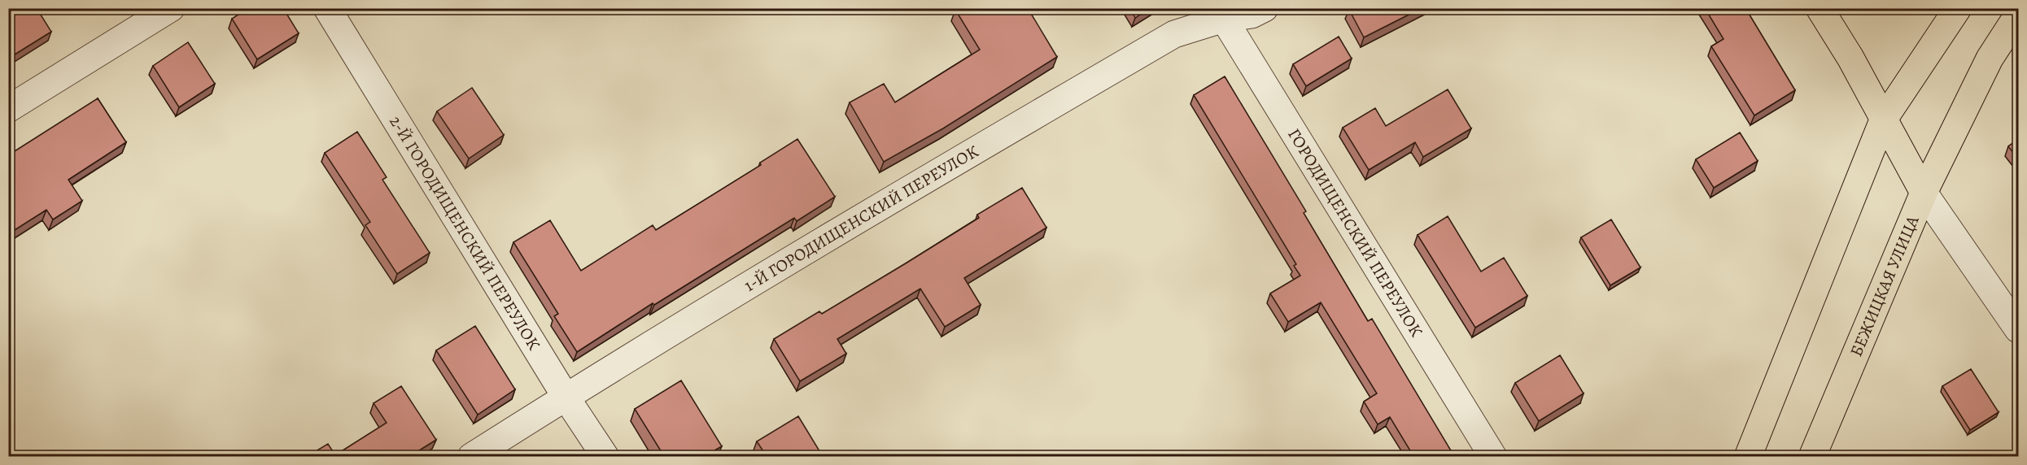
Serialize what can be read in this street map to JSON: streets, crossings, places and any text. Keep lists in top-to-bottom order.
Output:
{
  "streets": {
    "main road": ["БЕЖИЦКАЯ УЛИЦА"],
    "street": ["1-Й ГОРОДИЩЕНСКИЙ ПЕРЕУЛОК", "ГОРОДИЩЕНСКИЙ ПЕРЕУЛОК", "2-Й ГОРОДИЩЕНСКИЙ ПЕРЕУЛОК"]
  },
  "crossings": [
    ["1-Й ГОРОДИЩЕНСКИЙ ПЕРЕУЛОК", "ГОРОДИЩЕНСКИЙ ПЕРЕУЛОК"],
    ["1-Й ГОРОДИЩЕНСКИЙ ПЕРЕУЛОК", "2-Й ГОРОДИЩЕНСКИЙ ПЕРЕУЛОК"]
  ]
}
